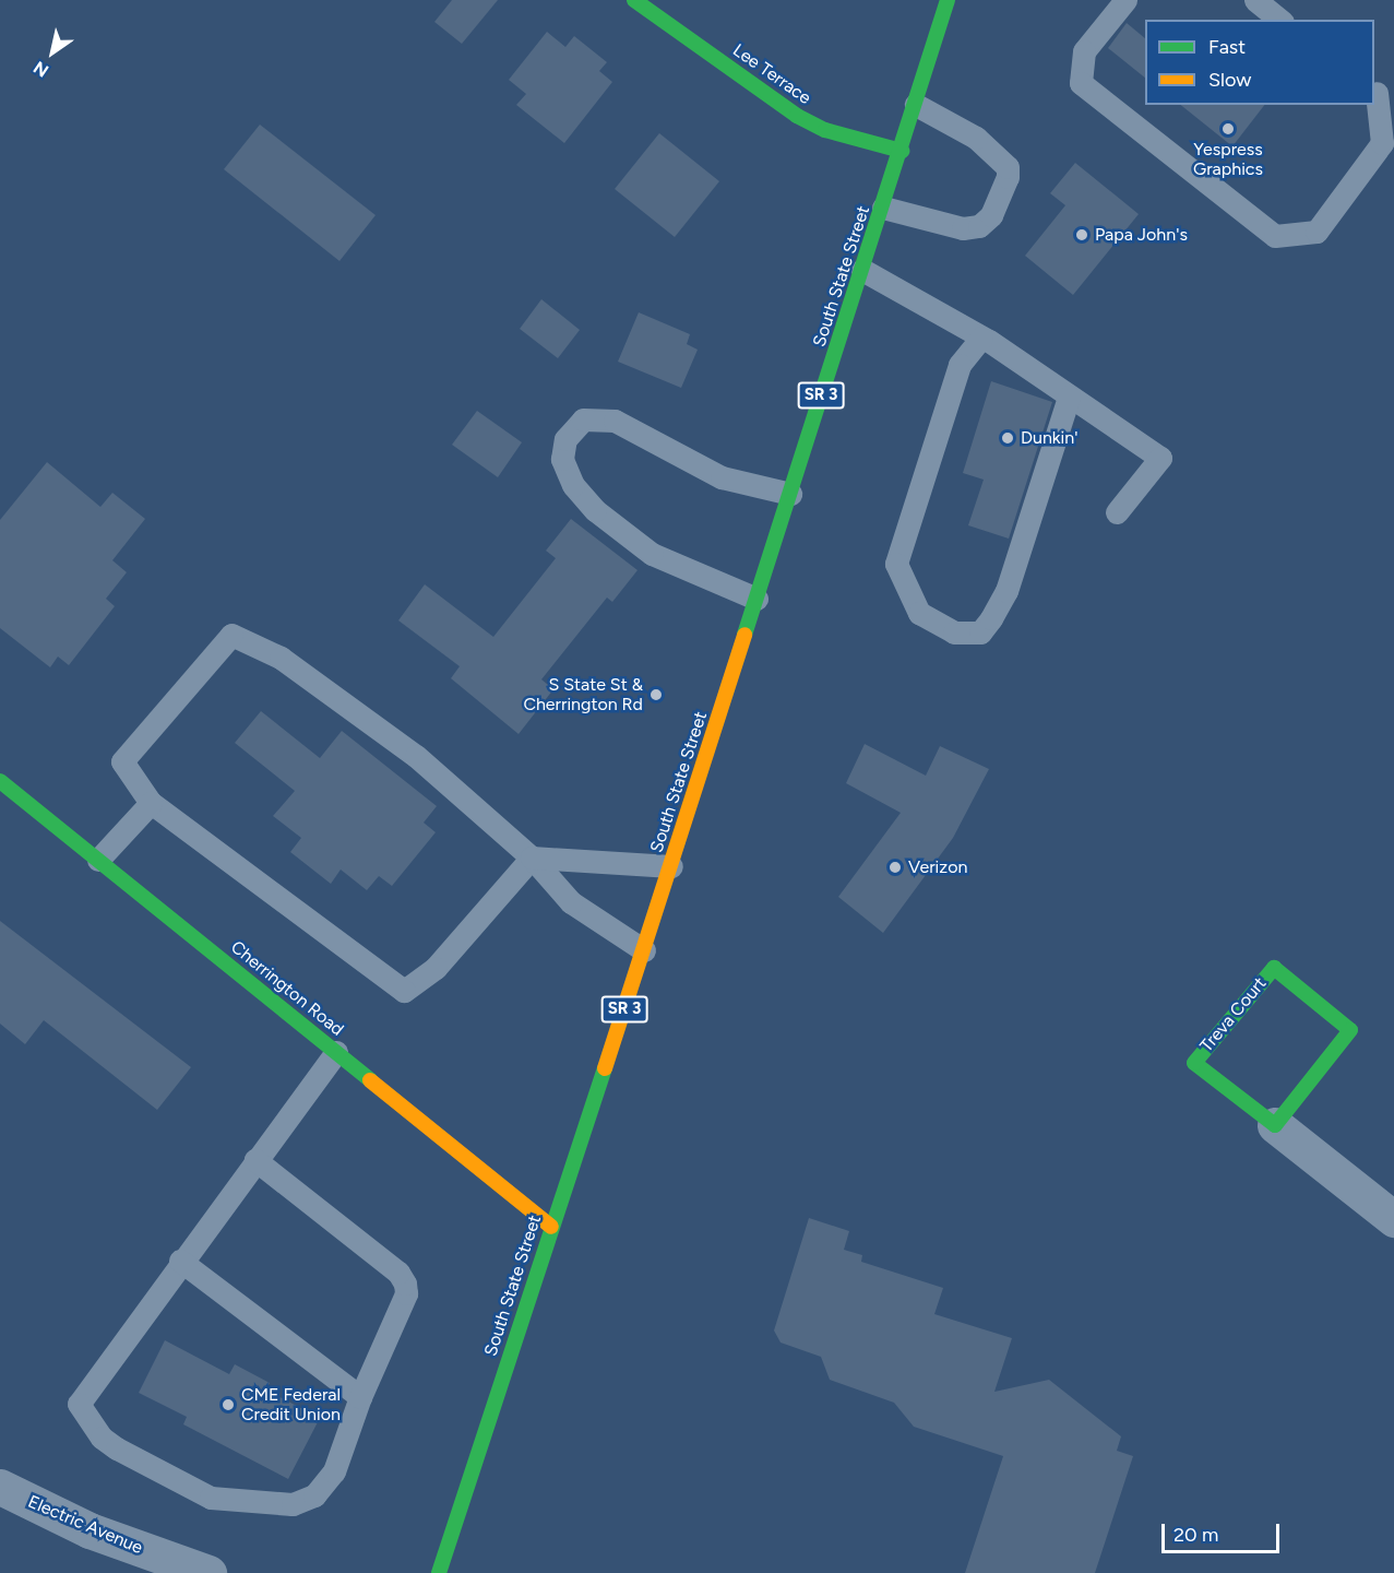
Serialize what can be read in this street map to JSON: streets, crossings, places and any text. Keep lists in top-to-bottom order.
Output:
{
  "streets": {
    "main road": [
      "Lee Terrace",
      "South State Street",
      "SR 3",
      "Cherrington Road",
      "Treva Court"
    ],
    "street": ["Electric Avenue"]
  },
  "crossings": [
    ["Lee Terrace", "South State Street"],
    ["South State Street", "Cherrington Road"]
  ],
  "places": [
    "Yespress Graphics",
    "Papa John's",
    "Dunkin'",
    "S State St & Cherrington Rd",
    "Verizon",
    "CME Federal Credit Union"
  ],
  "legend": ["Fast", "Slow"],
  "scale_bar": "20 m",
  "north": "bottom left"
}
